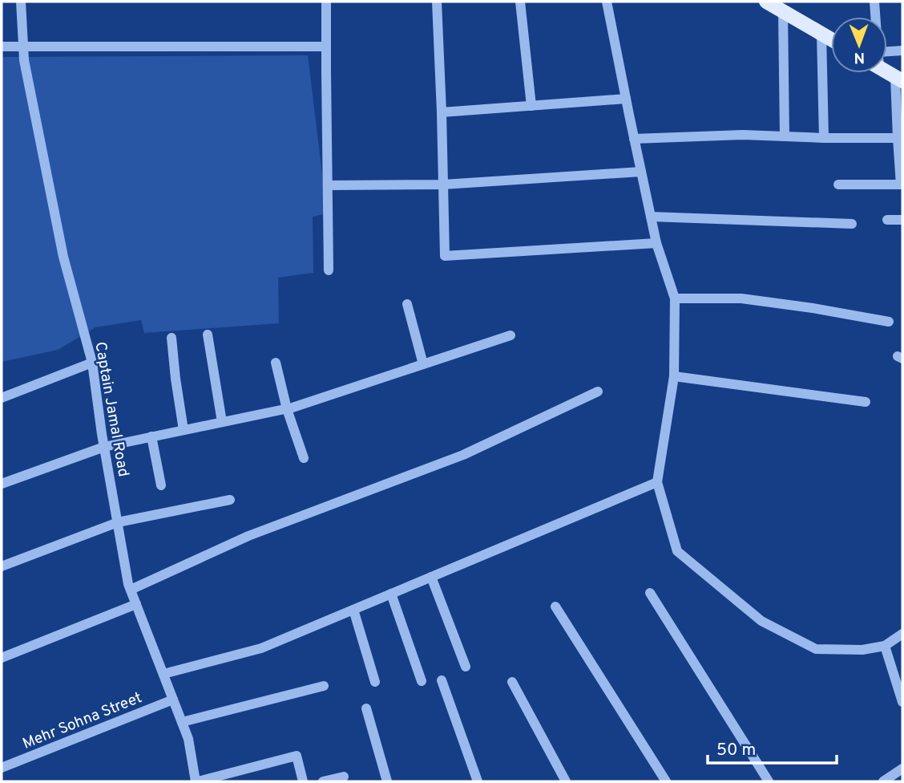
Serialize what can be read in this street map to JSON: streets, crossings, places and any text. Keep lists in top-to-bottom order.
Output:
{
  "streets": {
    "street": ["Captain Jamal Road", "Mehr Sohna Street"]
  },
  "crossings": [
    ["Captain Jamal Road", "Mehr Sohna Street"]
  ],
  "scale_bar": "50 m",
  "north": "bottom"
}
